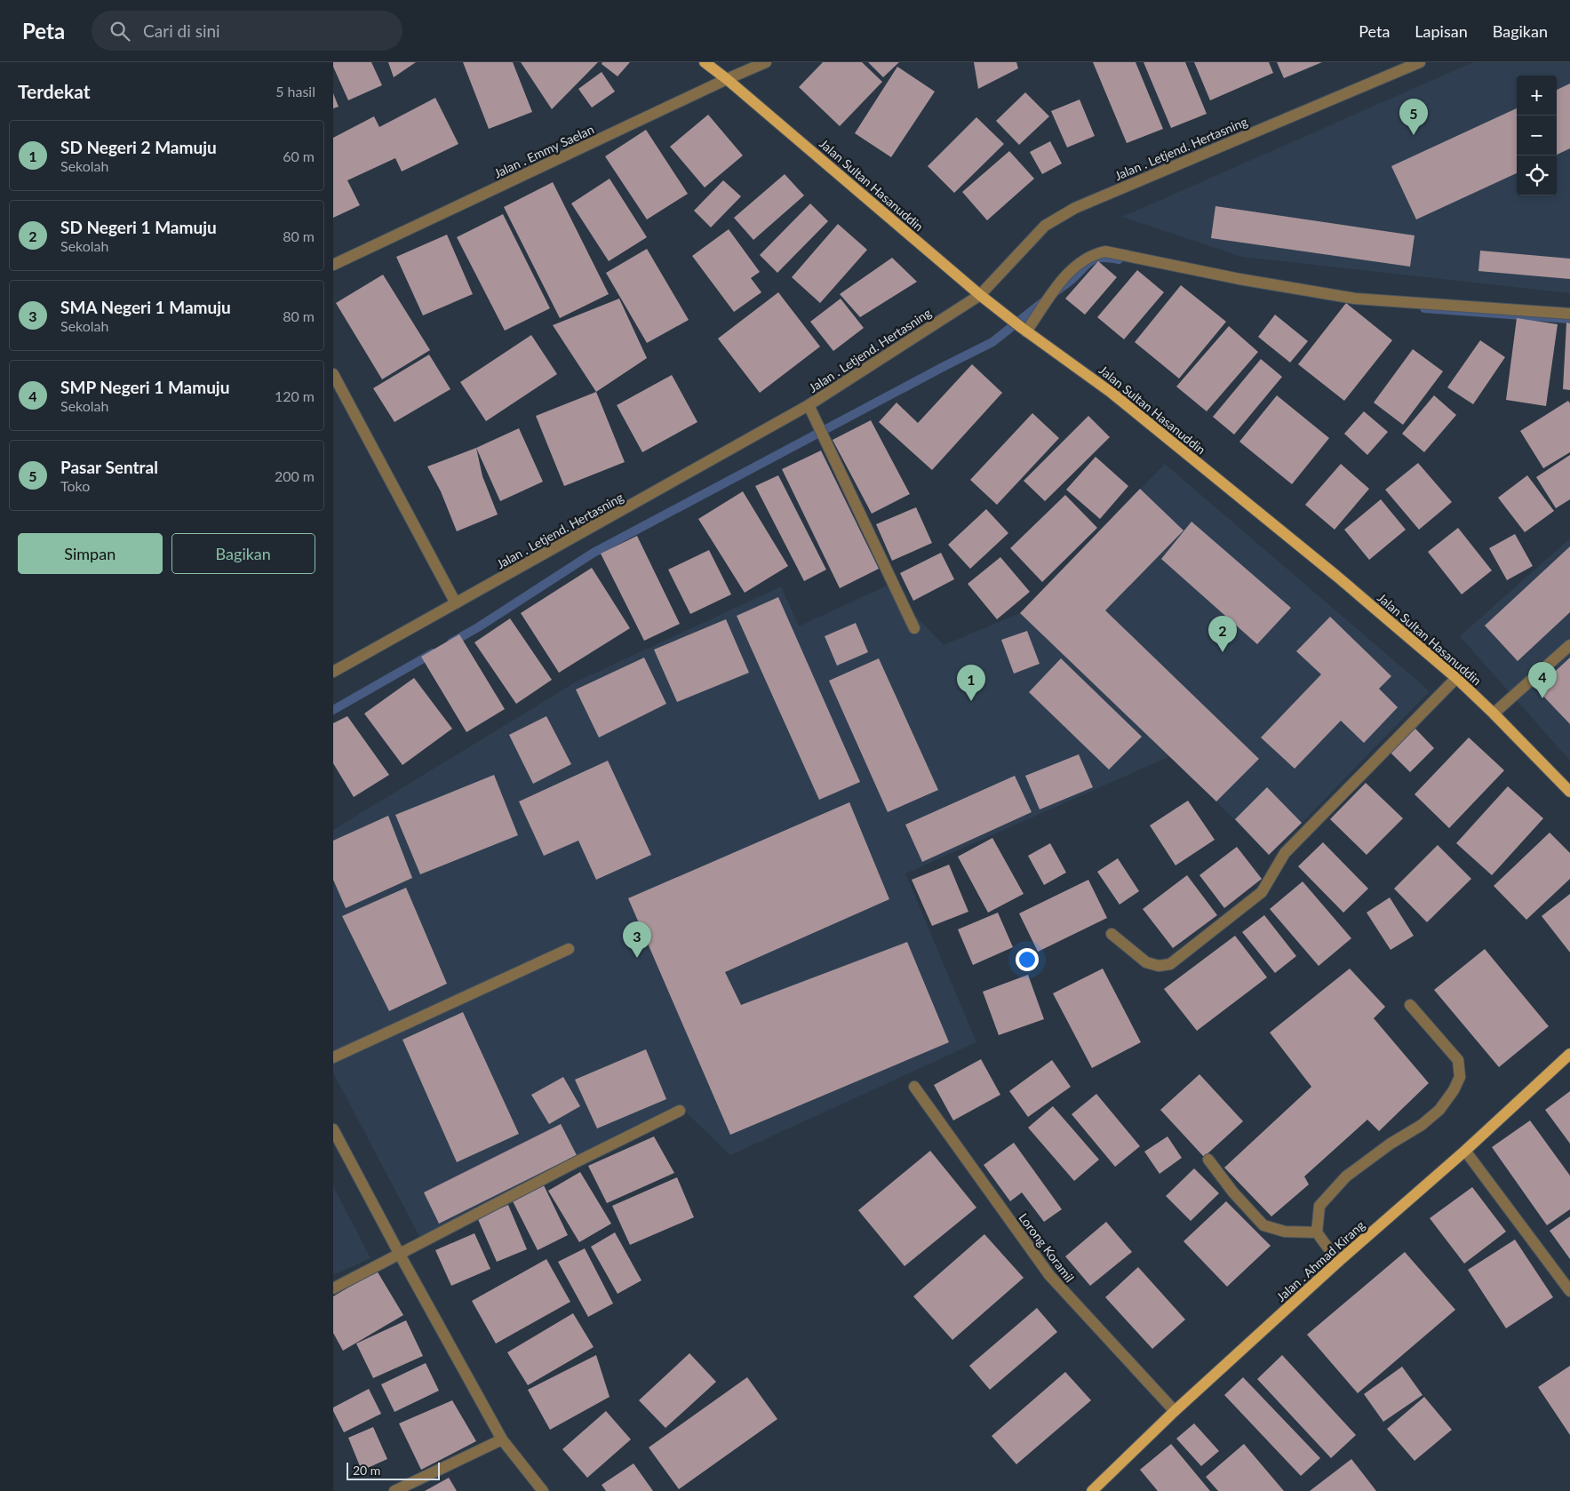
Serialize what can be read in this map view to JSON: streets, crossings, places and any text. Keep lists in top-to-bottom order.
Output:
{
  "streets": {
    "main road": ["Jalan Sultan Hasanuddin", "Jalan . Ahmad Kirang"],
    "street": ["Jalan . Letjend. Hertasning", "Jalan . Emmy Saelan", "Lorong Koramil"]
  },
  "crossings": [
    ["Jalan . Letjend. Hertasning", "Jalan Sultan Hasanuddin"],
    ["Jalan . Emmy Saelan", "Jalan Sultan Hasanuddin"],
    ["Lorong Koramil", "Jalan . Ahmad Kirang"]
  ],
  "scale_bar": "20 m",
  "page": {
    "header": "Peta",
    "search": "Cari di sini",
    "nav": ["Peta", "Lapisan", "Bagikan"],
    "heading": ["Terdekat", "5 hasil"],
    "map_buttons": ["+", "−"],
    "pins": [
      "5",
      "2",
      "4",
      "1",
      "3"
    ],
    "list": [
      {
        "mark": "1",
        "name": "SD Negeri 2 Mamuju",
        "note": "Sekolah",
        "value": "60 m"
      },
      {
        "mark": "2",
        "name": "SD Negeri 1 Mamuju",
        "note": "Sekolah",
        "value": "80 m"
      },
      {
        "mark": "3",
        "name": "SMA Negeri 1 Mamuju",
        "note": "Sekolah",
        "value": "80 m"
      },
      {
        "mark": "4",
        "name": "SMP Negeri 1 Mamuju",
        "note": "Sekolah",
        "value": "120 m"
      },
      {
        "mark": "5",
        "name": "Pasar Sentral",
        "note": "Toko",
        "value": "200 m"
      }
    ],
    "buttons": ["Simpan", "Bagikan"],
    "scale": "20 m"
  }
}
